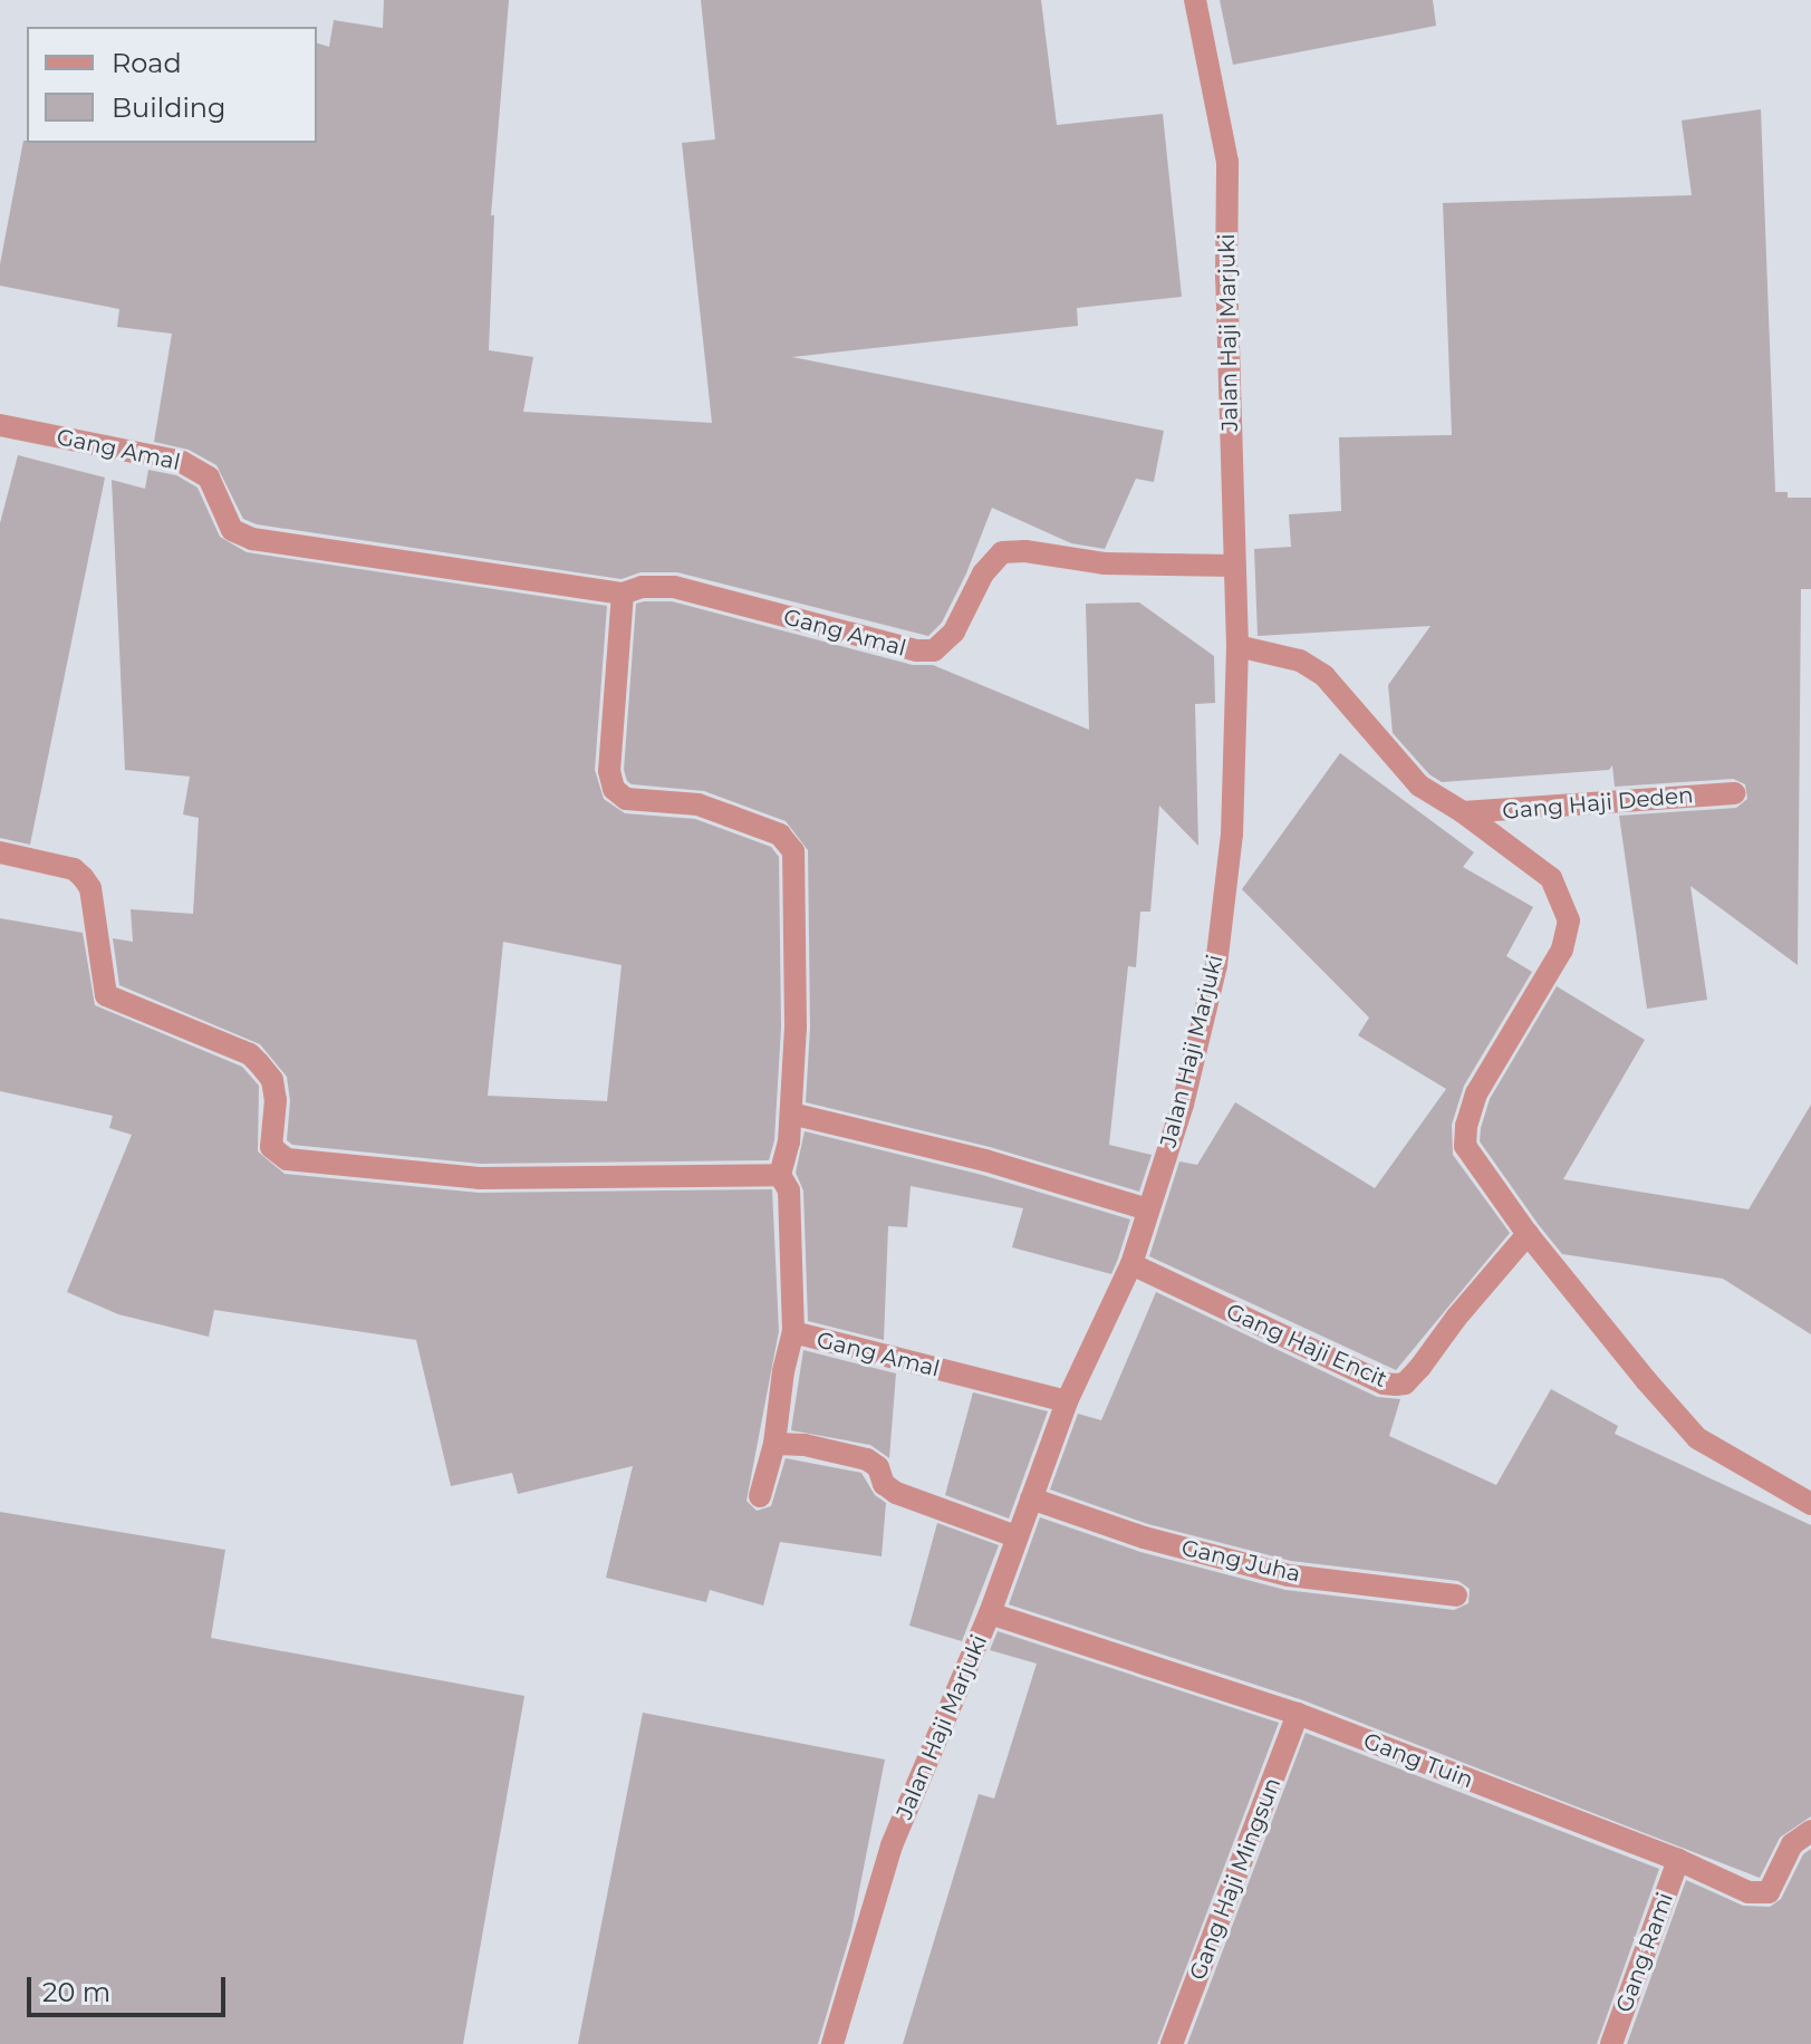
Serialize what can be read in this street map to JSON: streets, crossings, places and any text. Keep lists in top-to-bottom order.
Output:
{
  "streets": {
    "street": [
      "Jalan Haji Marjuki",
      "Gang Amal",
      "Gang Haji Deden",
      "Gang Haji Encit",
      "Gang Juha",
      "Gang Tuin",
      "Gang Haji Mingsun",
      "Gang Rami"
    ]
  },
  "crossings": [
    ["Jalan Haji Marjuki", "Gang Amal"],
    ["Jalan Haji Marjuki", "Gang Haji Deden"],
    ["Jalan Haji Marjuki", "Gang Haji Encit"],
    ["Jalan Haji Marjuki", "Gang Juha"],
    ["Jalan Haji Marjuki", "Gang Tuin"],
    ["Gang Haji Deden", "Gang Haji Encit"],
    ["Gang Tuin", "Gang Haji Mingsun"],
    ["Gang Tuin", "Gang Rami"]
  ],
  "legend": ["Road", "Building"],
  "scale_bar": "20 m"
}
